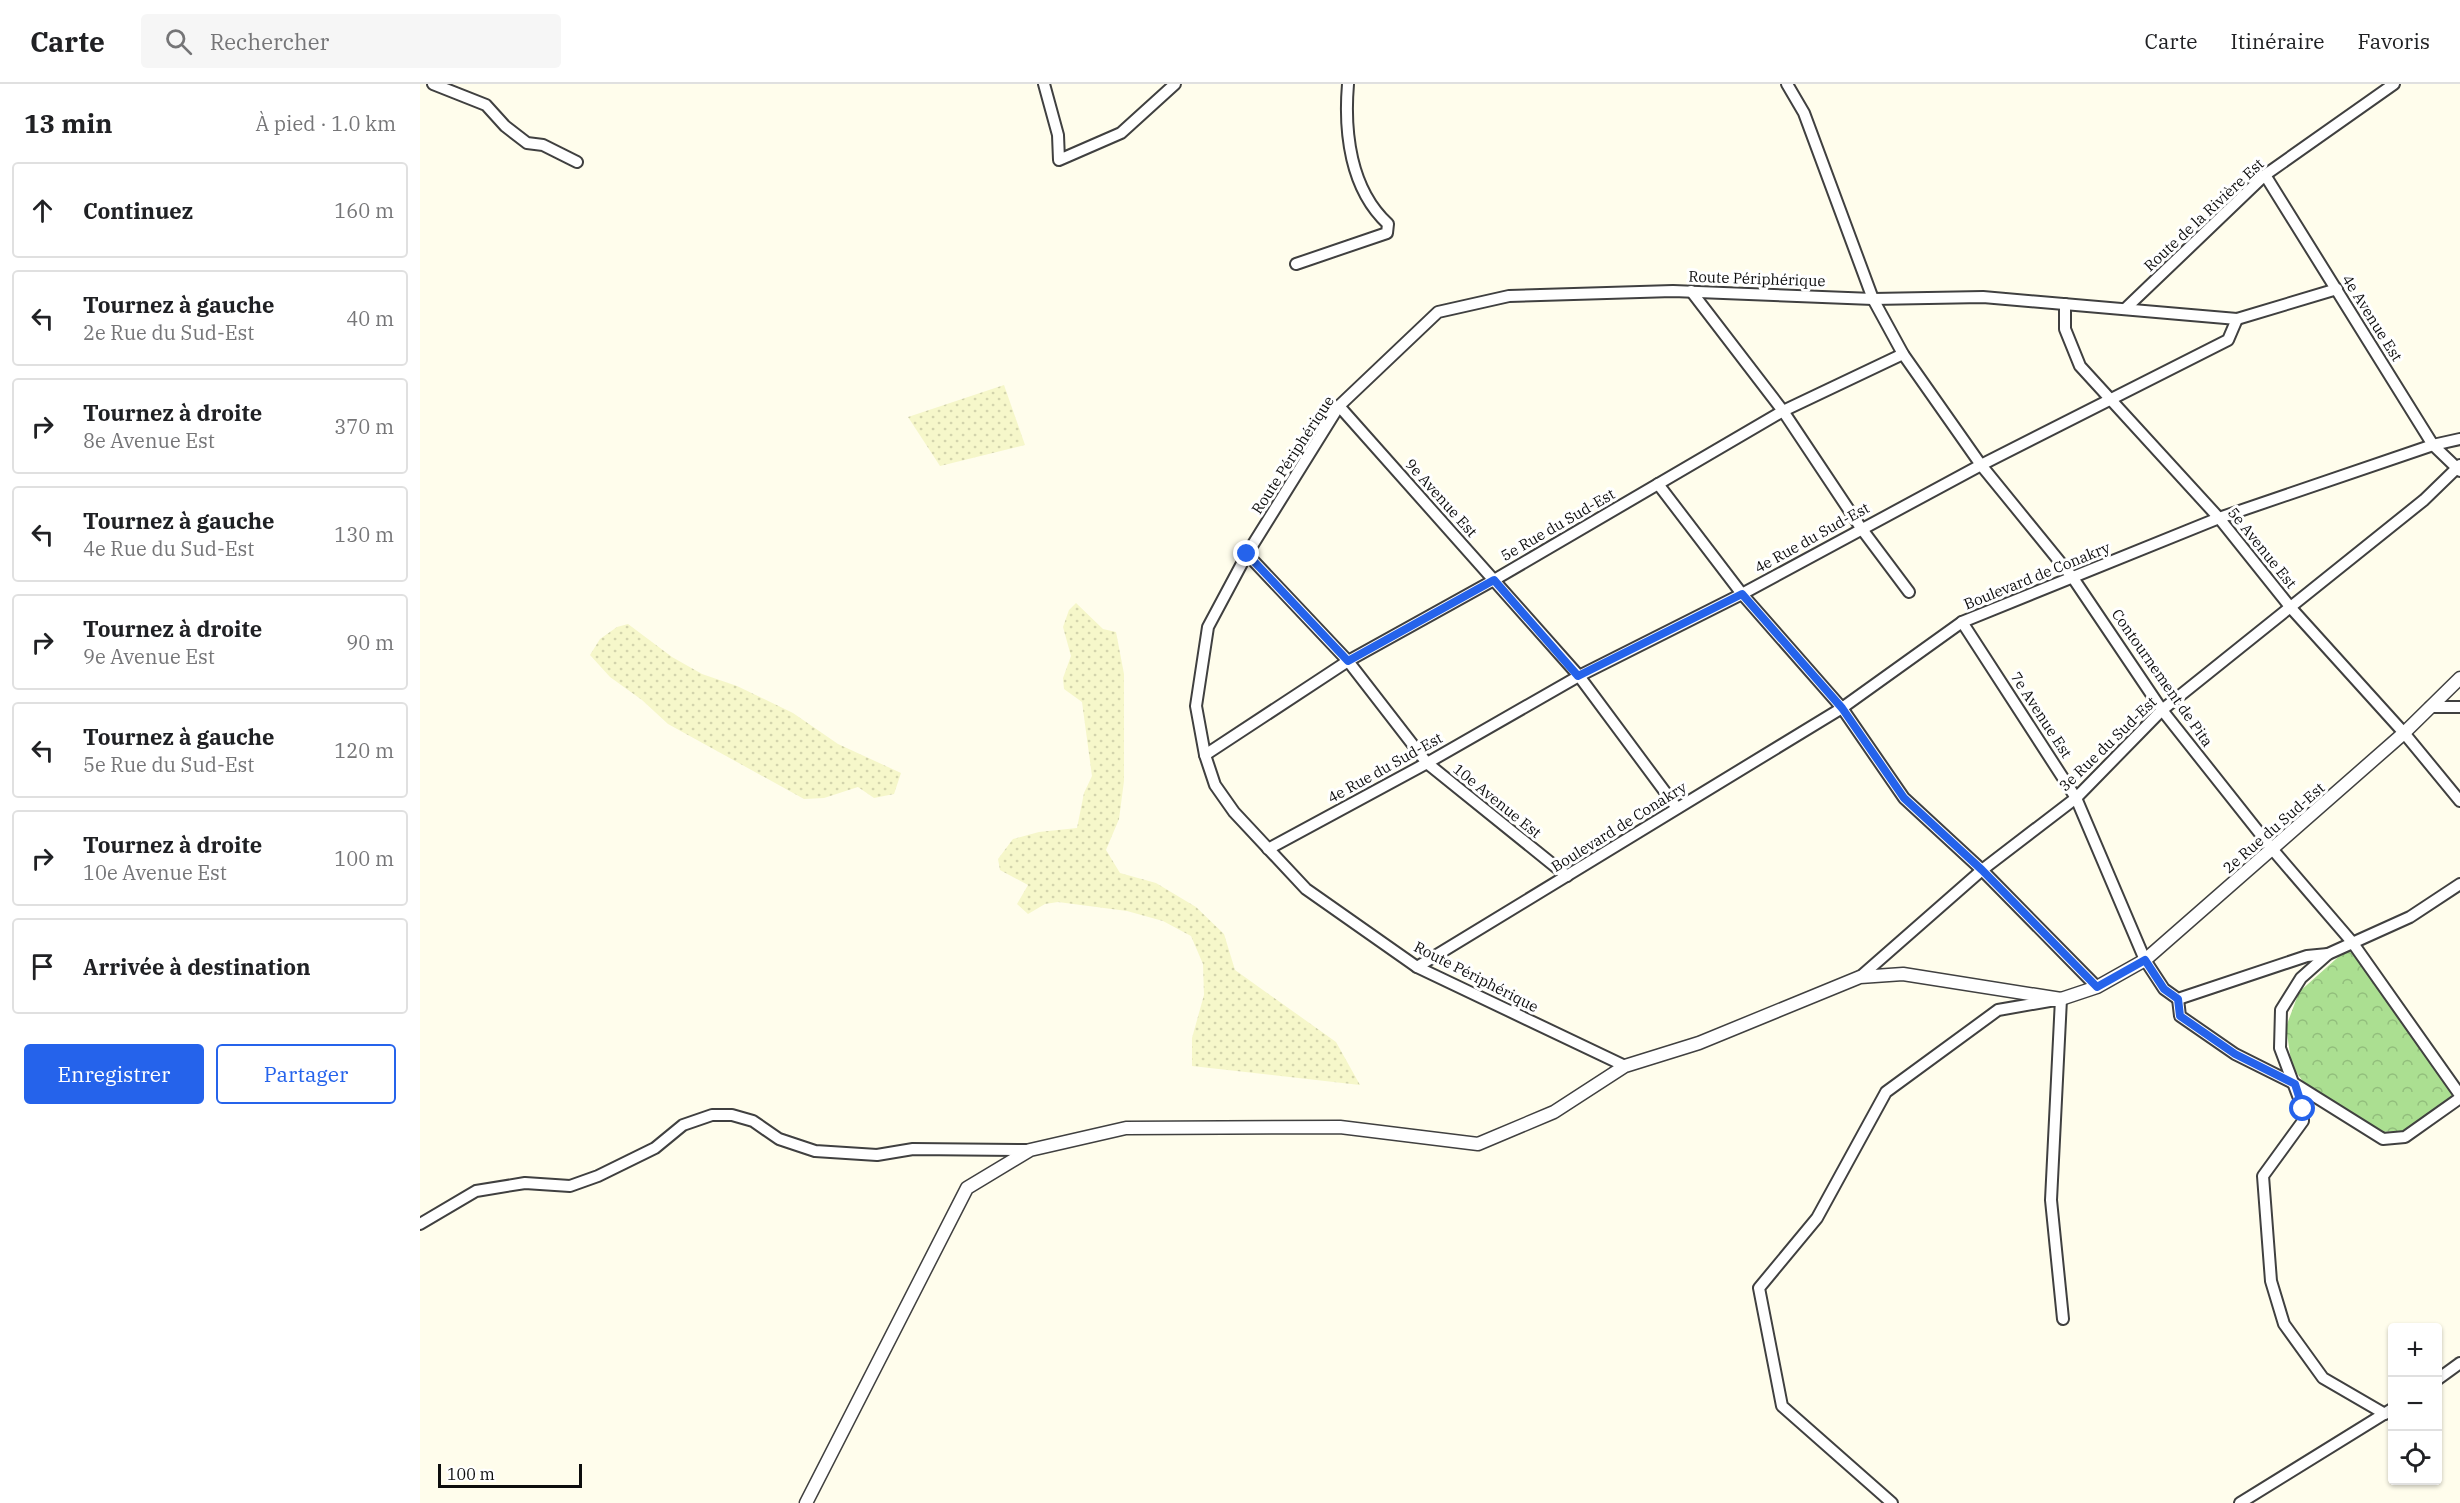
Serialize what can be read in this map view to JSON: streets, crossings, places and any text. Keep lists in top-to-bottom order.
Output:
{
  "streets": {
    "street": [
      "Route de la Rivière Est",
      "Route Périphérique",
      "4e Avenue Est",
      "9e Avenue Est",
      "5e Rue du Sud-Est",
      "4e Rue du Sud-Est",
      "5e Avenue Est",
      "Boulevard de Conakry",
      "Contournement de Pita",
      "7e Avenue Est",
      "3e Rue du Sud-Est",
      "10e Avenue Est",
      "2e Rue du Sud-Est"
    ]
  },
  "crossings": [
    ["Route de la Rivière Est", "Route Périphérique"],
    ["Route de la Rivière Est", "4e Avenue Est"],
    ["Route Périphérique", "4e Avenue Est"],
    ["Route Périphérique", "9e Avenue Est"],
    ["Route Périphérique", "5e Rue du Sud-Est"],
    ["Route Périphérique", "4e Rue du Sud-Est"],
    ["Route Périphérique", "5e Avenue Est"],
    ["Route Périphérique", "Boulevard de Conakry"],
    ["Route Périphérique", "Contournement de Pita"],
    ["Route Périphérique", "10e Avenue Est"],
    ["4e Avenue Est", "Boulevard de Conakry"],
    ["4e Avenue Est", "3e Rue du Sud-Est"],
    ["9e Avenue Est", "5e Rue du Sud-Est"],
    ["9e Avenue Est", "4e Rue du Sud-Est"],
    ["9e Avenue Est", "Boulevard de Conakry"],
    ["5e Rue du Sud-Est", "Contournement de Pita"],
    ["5e Rue du Sud-Est", "10e Avenue Est"],
    ["4e Rue du Sud-Est", "5e Avenue Est"],
    ["4e Rue du Sud-Est", "Contournement de Pita"],
    ["4e Rue du Sud-Est", "10e Avenue Est"],
    ["5e Avenue Est", "Boulevard de Conakry"],
    ["5e Avenue Est", "3e Rue du Sud-Est"],
    ["5e Avenue Est", "2e Rue du Sud-Est"],
    ["Boulevard de Conakry", "Contournement de Pita"],
    ["Boulevard de Conakry", "7e Avenue Est"],
    ["Boulevard de Conakry", "10e Avenue Est"],
    ["Contournement de Pita", "7e Avenue Est"],
    ["Contournement de Pita", "3e Rue du Sud-Est"],
    ["Contournement de Pita", "2e Rue du Sud-Est"],
    ["7e Avenue Est", "3e Rue du Sud-Est"],
    ["7e Avenue Est", "2e Rue du Sud-Est"]
  ],
  "scale_bar": "100 m",
  "page": {
    "header": "Carte",
    "search": "Rechercher",
    "nav": ["Carte", "Itinéraire", "Favoris"],
    "heading": ["13 min", "À pied · 1.0 km"],
    "list": [
      ["Continuez", "160 m"],
      ["Tournez à gauche", "2e Rue du Sud-Est", "40 m"],
      ["Tournez à droite", "8e Avenue Est", "370 m"],
      ["Tournez à gauche", "4e Rue du Sud-Est", "130 m"],
      ["Tournez à droite", "9e Avenue Est", "90 m"],
      ["Tournez à gauche", "5e Rue du Sud-Est", "120 m"],
      ["Tournez à droite", "10e Avenue Est", "100 m"],
      "Arrivée à destination"
    ],
    "buttons": ["Enregistrer", "Partager"],
    "map_buttons": ["+", "−"],
    "scale": "100 m"
  }
}
